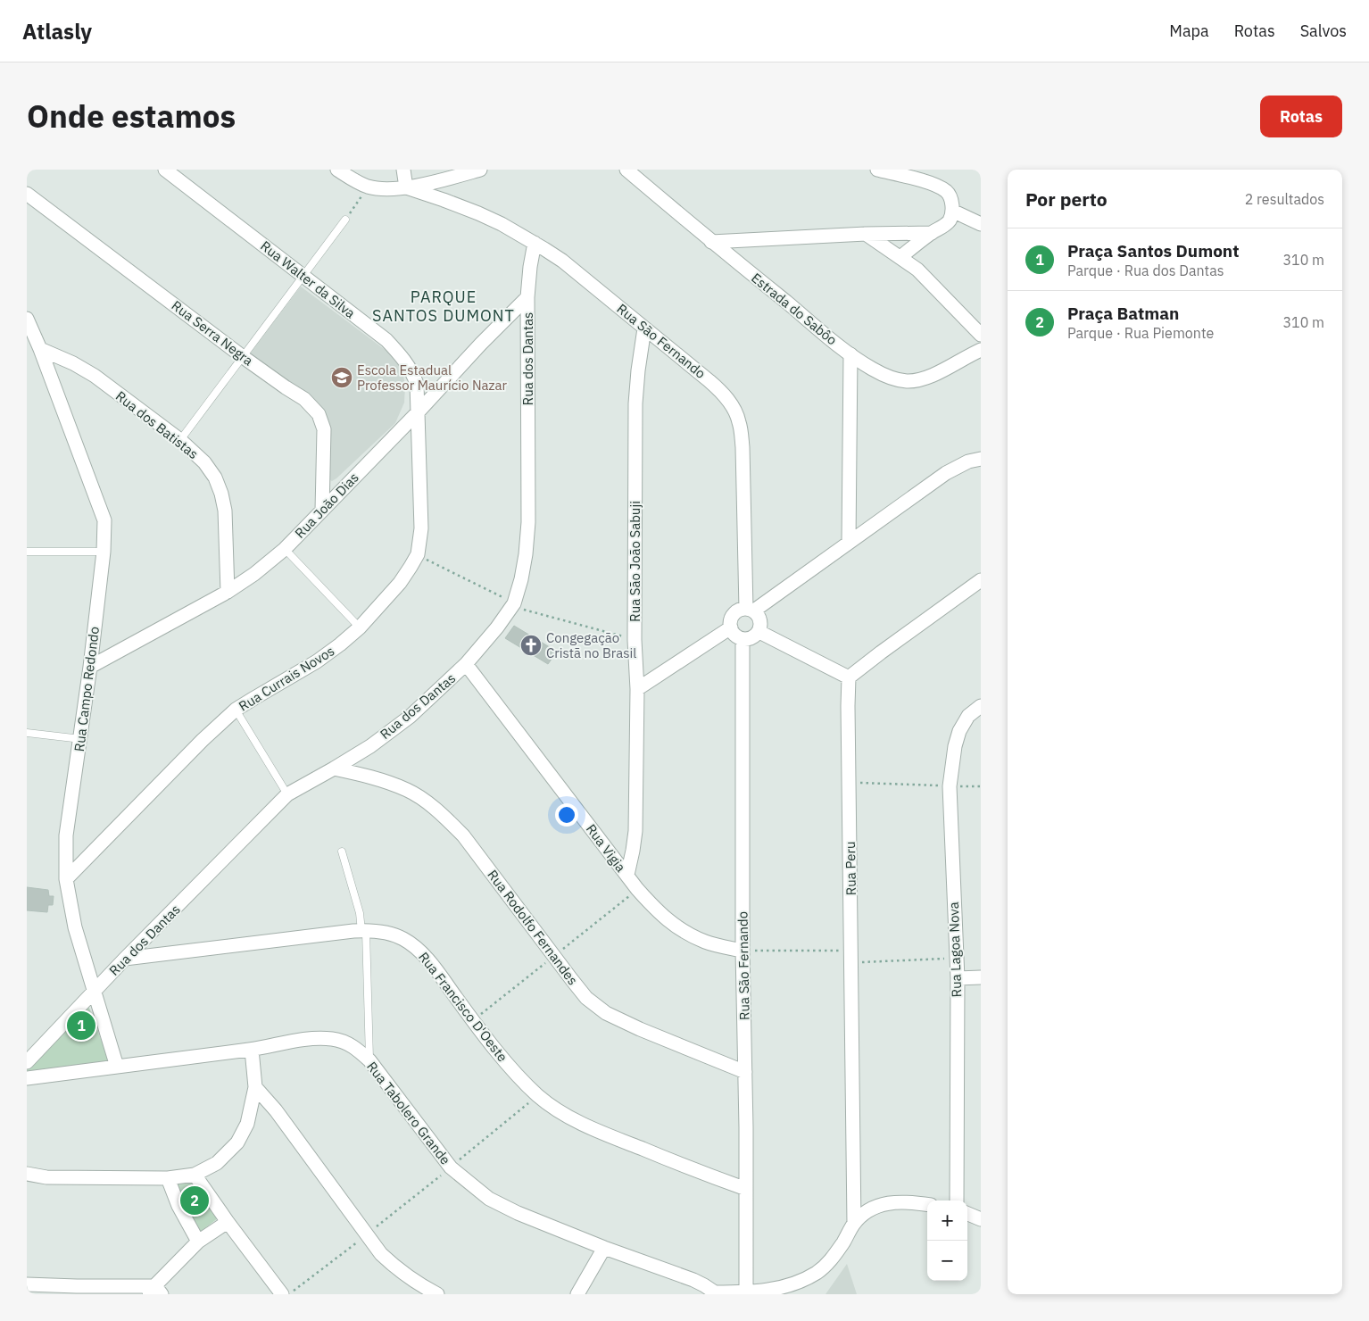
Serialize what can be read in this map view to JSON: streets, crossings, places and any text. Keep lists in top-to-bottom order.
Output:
{
  "streets": {
    "street": [
      "Rua Walter da Silva",
      "Estrada do Sabôo",
      "Rua Serra Negra",
      "Rua São Fernando",
      "Rua dos Dantas",
      "Rua dos Batistas",
      "Rua João Dias",
      "Rua São João Sabuji",
      "Rua Currais Novos",
      "Rua Campo Redondo",
      "Rua Vigia",
      "Rua Peru",
      "Rua Rodolfo Fernandes",
      "Rua Lagoa Nova",
      "Rua Francisco D'Oeste",
      "Rua Tabolero Grande"
    ]
  },
  "crossings": [
    ["Rua Walter da Silva", "Rua João Dias"],
    ["Rua Walter da Silva", "Rua Currais Novos"],
    ["Rua Serra Negra", "Rua João Dias"],
    ["Rua São Fernando", "Rua dos Dantas"],
    ["Rua São Fernando", "Rua São João Sabuji"],
    ["Rua São Fernando", "Rua Vigia"],
    ["Rua São Fernando", "Rua Rodolfo Fernandes"],
    ["Rua São Fernando", "Rua Francisco D'Oeste"],
    ["Rua dos Dantas", "Rua João Dias"],
    ["Rua dos Dantas", "Rua Campo Redondo"],
    ["Rua dos Dantas", "Rua Vigia"],
    ["Rua dos Dantas", "Rua Rodolfo Fernandes"],
    ["Rua dos Dantas", "Rua Francisco D'Oeste"],
    ["Rua dos Batistas", "Rua João Dias"],
    ["Rua dos Batistas", "Rua Campo Redondo"],
    ["Rua João Dias", "Rua Currais Novos"],
    ["Rua João Dias", "Rua Campo Redondo"],
    ["Rua São João Sabuji", "Rua Vigia"],
    ["Rua Currais Novos", "Rua Campo Redondo"],
    ["Rua Campo Redondo", "Rua Tabolero Grande"]
  ],
  "districts": ["PARQUE SANTOS DUMONT"],
  "places": {
    "school or university": ["Escola Estadual Professor Maurício Nazar"],
    "church": ["Congegação Cristã no Brasil"]
  },
  "page": {
    "header": "Atlasly",
    "nav": ["Mapa", "Rotas", "Salvos"],
    "title": "Onde estamos",
    "buttons": "Rotas",
    "heading": ["Por perto", "2 resultados"],
    "list": [
      {
        "mark": "1",
        "name": "Praça Santos Dumont",
        "note": "Parque · Rua dos Dantas",
        "value": "310 m"
      },
      {
        "mark": "2",
        "name": "Praça Batman",
        "note": "Parque · Rua Piemonte",
        "value": "310 m"
      }
    ],
    "pins": ["1", "2"],
    "map_buttons": ["+", "−"]
  }
}
